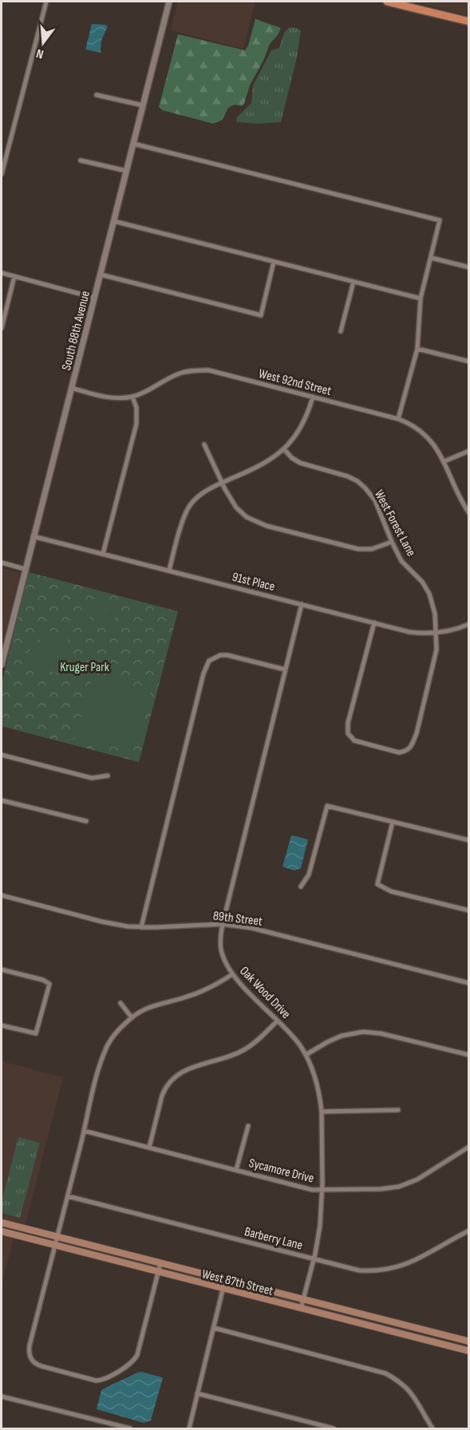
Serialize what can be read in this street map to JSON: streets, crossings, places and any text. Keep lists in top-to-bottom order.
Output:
{
  "streets": {
    "main road": ["West 87th Street"],
    "street": [
      "South 88th Avenue",
      "West 92nd Street",
      "West Forest Lane",
      "91st Place",
      "89th Street",
      "Oak Wood Drive",
      "Sycamore Drive",
      "Barberry Lane"
    ]
  },
  "crossings": [
    ["South 88th Avenue", "West 92nd Street"],
    ["South 88th Avenue", "91st Place"],
    ["West Forest Lane", "91st Place"],
    ["91st Place", "Oak Wood Drive"],
    ["89th Street", "Oak Wood Drive"],
    ["Oak Wood Drive", "Sycamore Drive"],
    ["Oak Wood Drive", "Barberry Lane"],
    ["Oak Wood Drive", "West 87th Street"]
  ],
  "parks": ["Kruger Park"],
  "north": "bottom"
}
